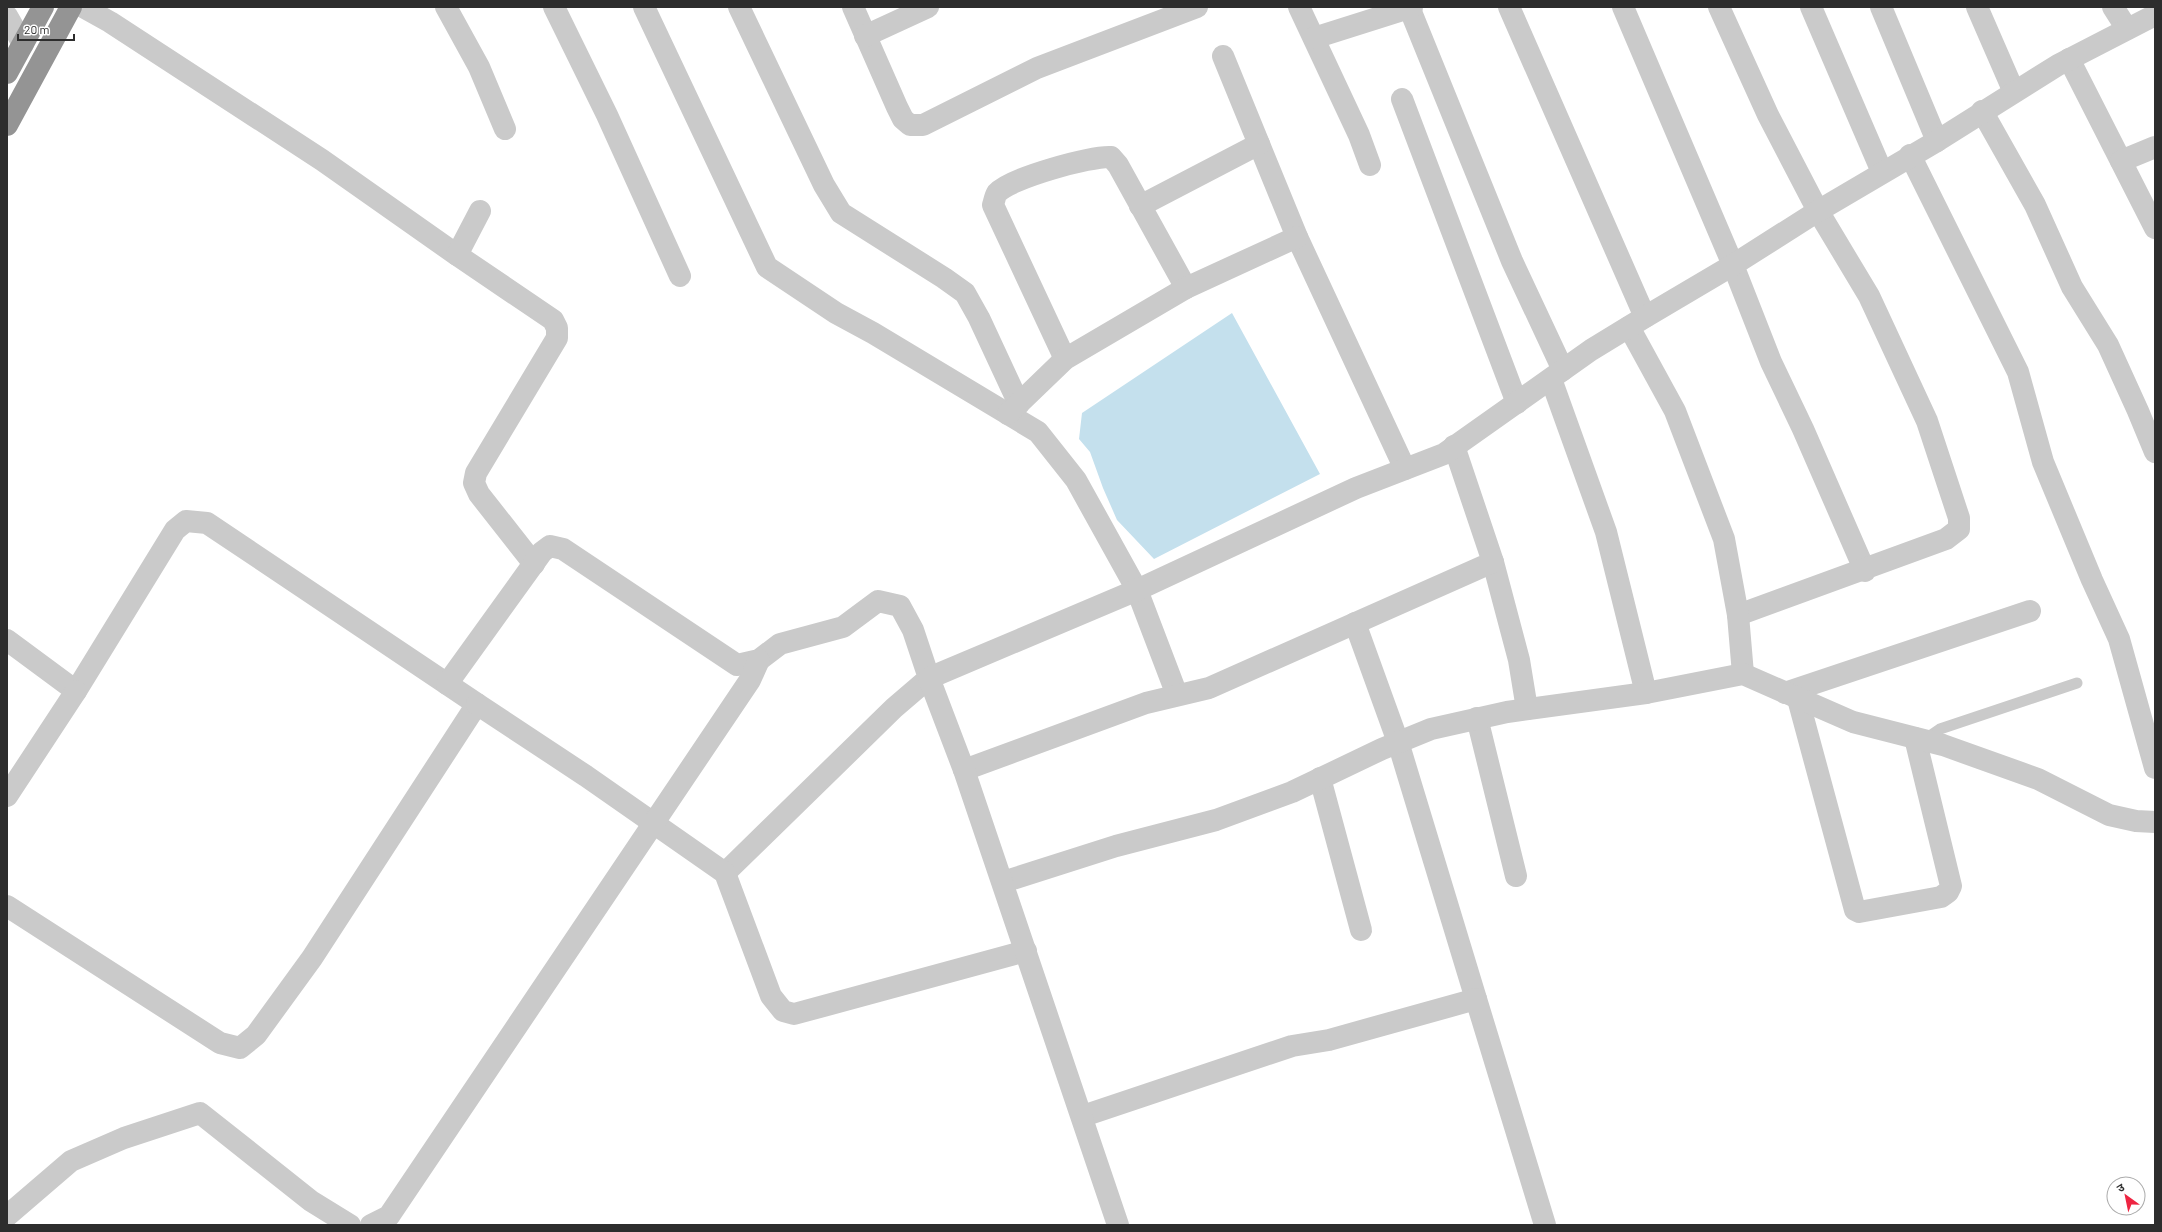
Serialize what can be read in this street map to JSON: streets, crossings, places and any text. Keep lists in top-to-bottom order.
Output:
{
  "scale_bar": "20 m",
  "north": "top left"
}
